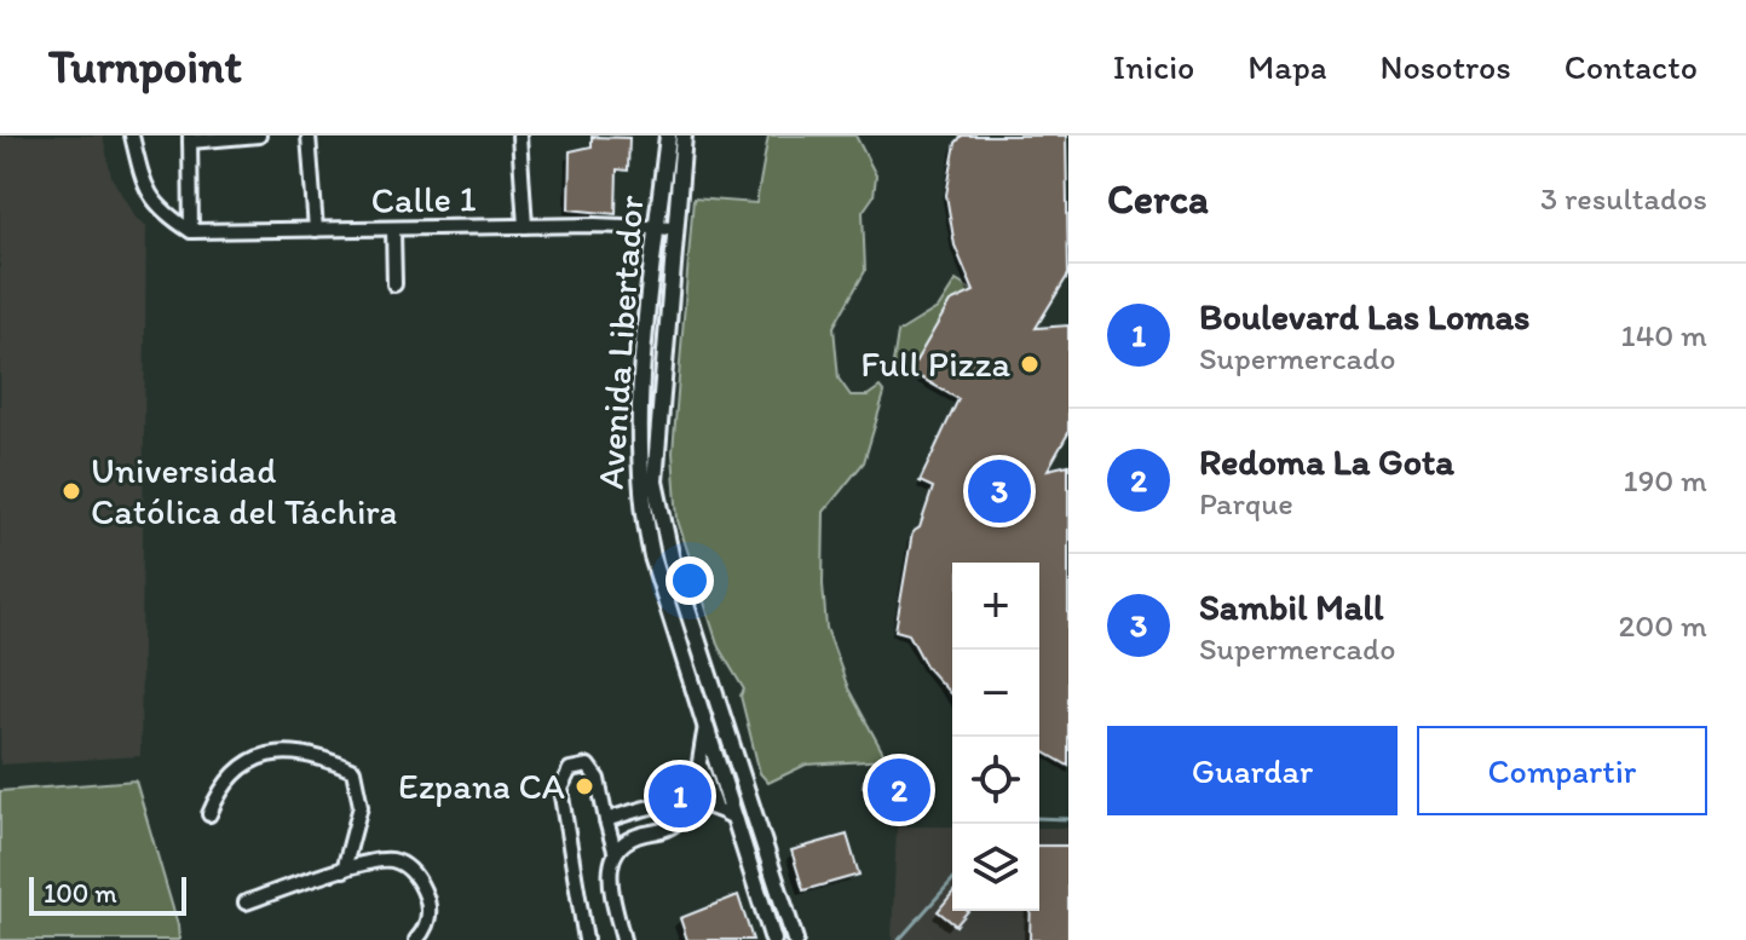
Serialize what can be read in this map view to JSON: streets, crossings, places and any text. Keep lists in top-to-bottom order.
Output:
{
  "streets": {
    "main road": ["Avenida Libertador"],
    "street": ["Calle 1"]
  },
  "crossings": [
    ["Calle 1", "Avenida Libertador"]
  ],
  "places": ["Full Pizza", "Universidad Católica del Táchira", "Ezpana CA"],
  "scale_bar": "100 m",
  "page": {
    "header": "Turnpoint",
    "nav": [
      "Inicio",
      "Mapa",
      "Nosotros",
      "Contacto"
    ],
    "heading": ["Cerca", "3 resultados"],
    "list": [
      {
        "mark": "1",
        "name": "Boulevard Las Lomas",
        "note": "Supermercado",
        "value": "140 m"
      },
      {
        "mark": "2",
        "name": "Redoma La Gota",
        "note": "Parque",
        "value": "190 m"
      },
      {
        "mark": "3",
        "name": "Sambil Mall",
        "note": "Supermercado",
        "value": "200 m"
      }
    ],
    "pins": ["3", "2", "1"],
    "map_buttons": ["+", "−"],
    "buttons": ["Guardar", "Compartir"],
    "scale": "100 m"
  }
}
